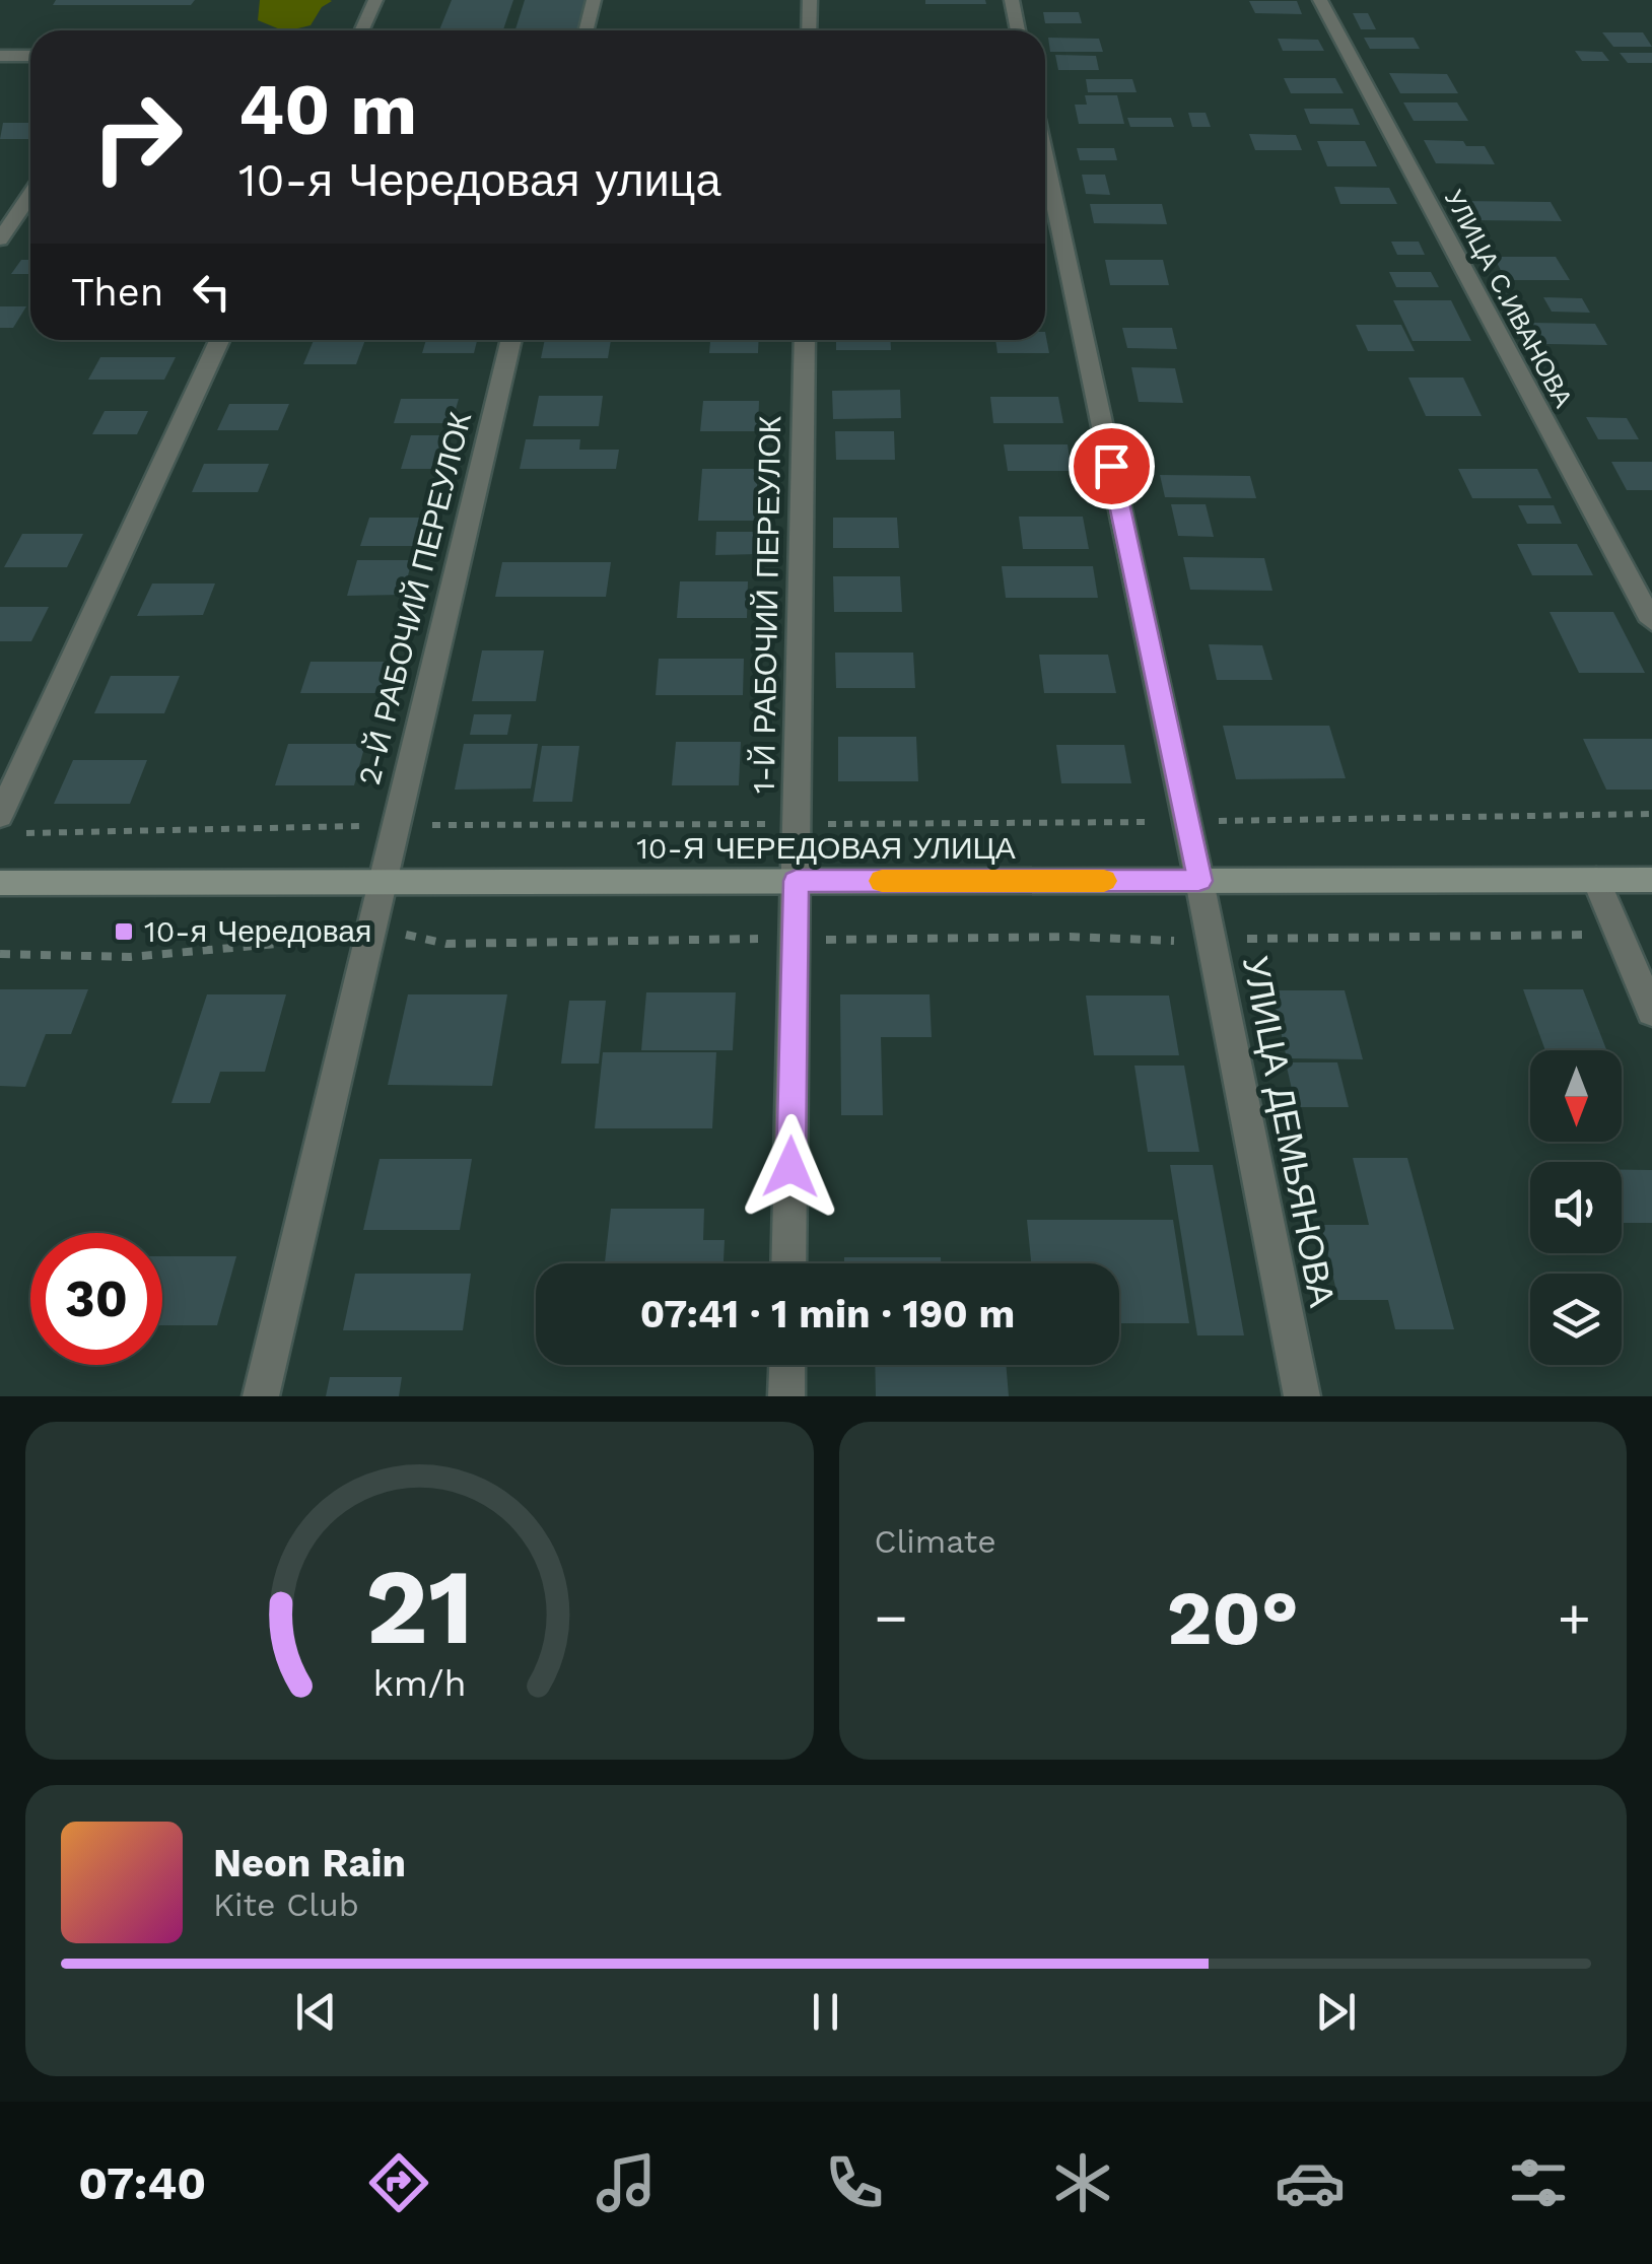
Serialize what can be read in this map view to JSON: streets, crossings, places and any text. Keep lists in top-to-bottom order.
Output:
{
  "streets": {
    "street": [
      "УЛИЦА С.ИВАНОВА",
      "2-Й РАБОЧИЙ ПЕРЕУЛОК",
      "1-Й РАБОЧИЙ ПЕРЕУЛОК",
      "10-Я ЧЕРЕДОВАЯ УЛИЦА",
      "УЛИЦА ДЕМЬЯНОВА"
    ]
  },
  "crossings": [
    ["2-Й РАБОЧИЙ ПЕРЕУЛОК", "10-Я ЧЕРЕДОВАЯ УЛИЦА"],
    ["1-Й РАБОЧИЙ ПЕРЕУЛОК", "10-Я ЧЕРЕДОВАЯ УЛИЦА"],
    ["10-Я ЧЕРЕДОВАЯ УЛИЦА", "УЛИЦА ДЕМЬЯНОВА"]
  ],
  "places": {
    "transit": ["10-я Чередовая"]
  },
  "north": "bottom",
  "page": {
    "turn": ["40 m", "10-я Чередовая улица"],
    "then": "Then",
    "limit": "30",
    "trip": "07:41 · 1 min · 190 m",
    "tile": "Climate",
    "heat": ["−", "20°", "+"],
    "song": ["Neon Rain", "Kite Club"],
    "tabs": "07:40",
    "gauge": ["21", "km/h"]
  }
}
